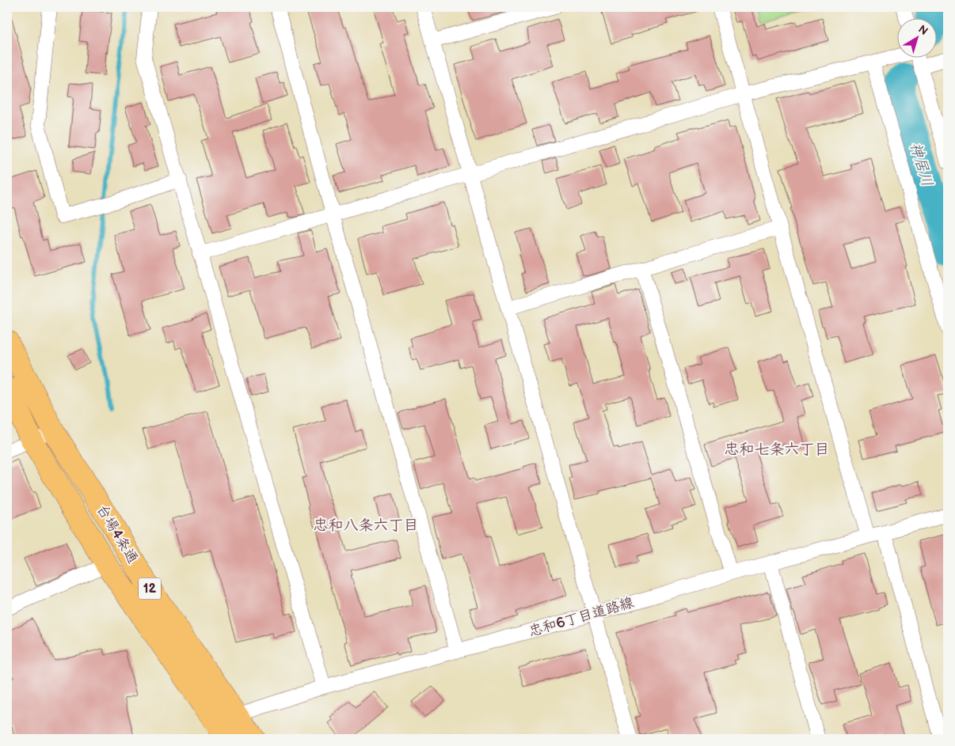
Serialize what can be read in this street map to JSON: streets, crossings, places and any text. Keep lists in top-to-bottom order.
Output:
{
  "streets": {
    "highway": ["台場4条通", "12"],
    "street": ["忠和6丁目道路線"]
  },
  "crossings": [
    ["台場4条通", "忠和6丁目道路線"]
  ],
  "districts": ["忠和七条六丁目", "忠和八条六丁目"],
  "water": ["神居川"],
  "north": "top right"
}
